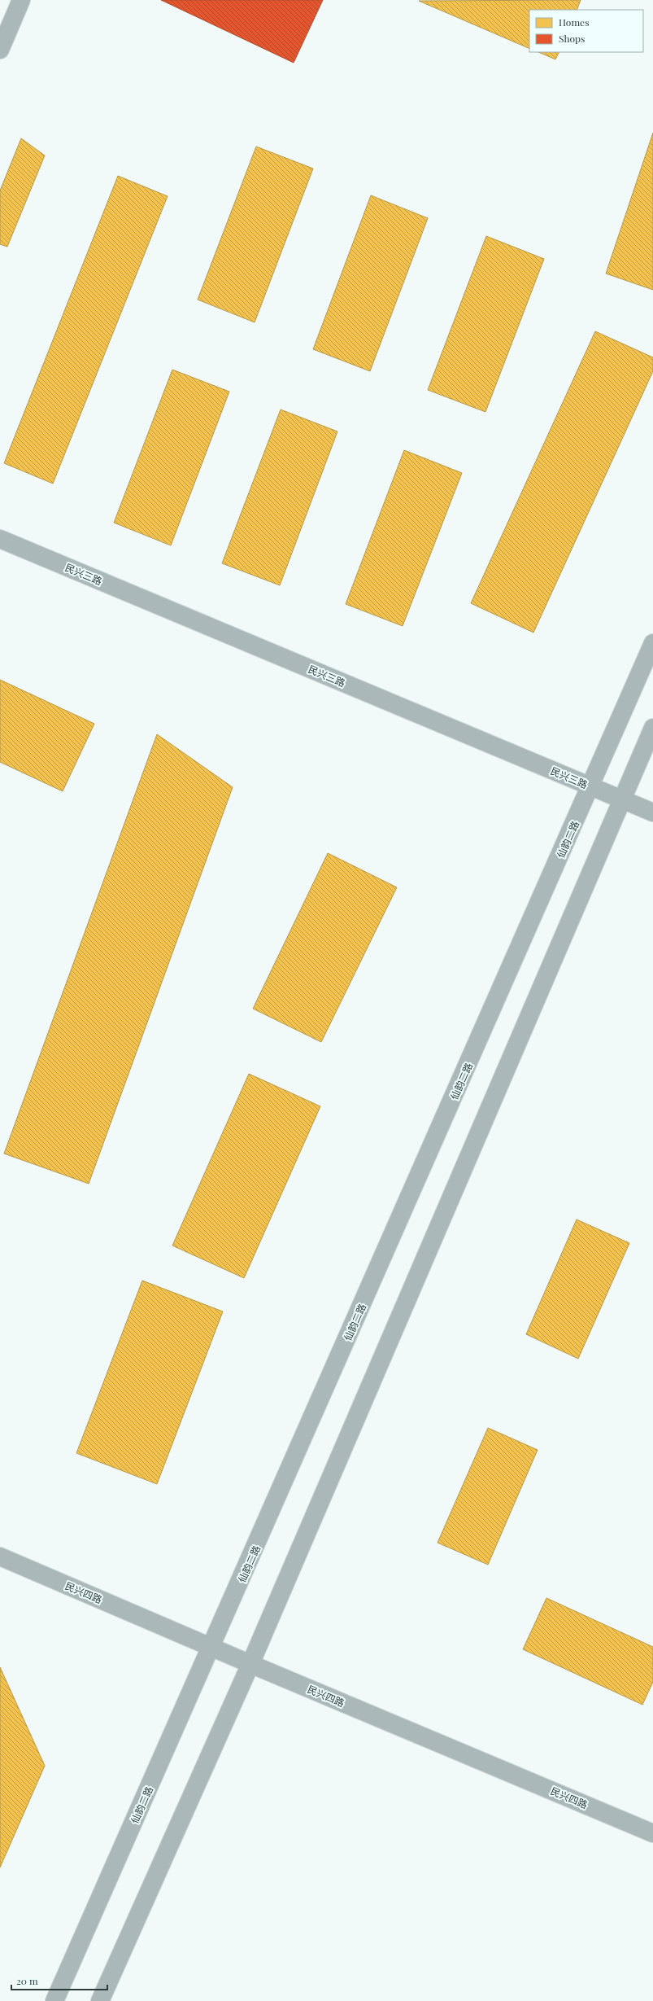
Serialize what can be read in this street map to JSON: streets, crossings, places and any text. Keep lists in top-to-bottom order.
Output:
{
  "streets": {
    "street": ["民兴三路", "仙韵二路", "民兴四路"]
  },
  "crossings": [
    ["民兴三路", "仙韵二路"],
    ["仙韵二路", "民兴四路"]
  ],
  "legend": ["Homes", "Shops"],
  "scale_bar": "20 m"
}
